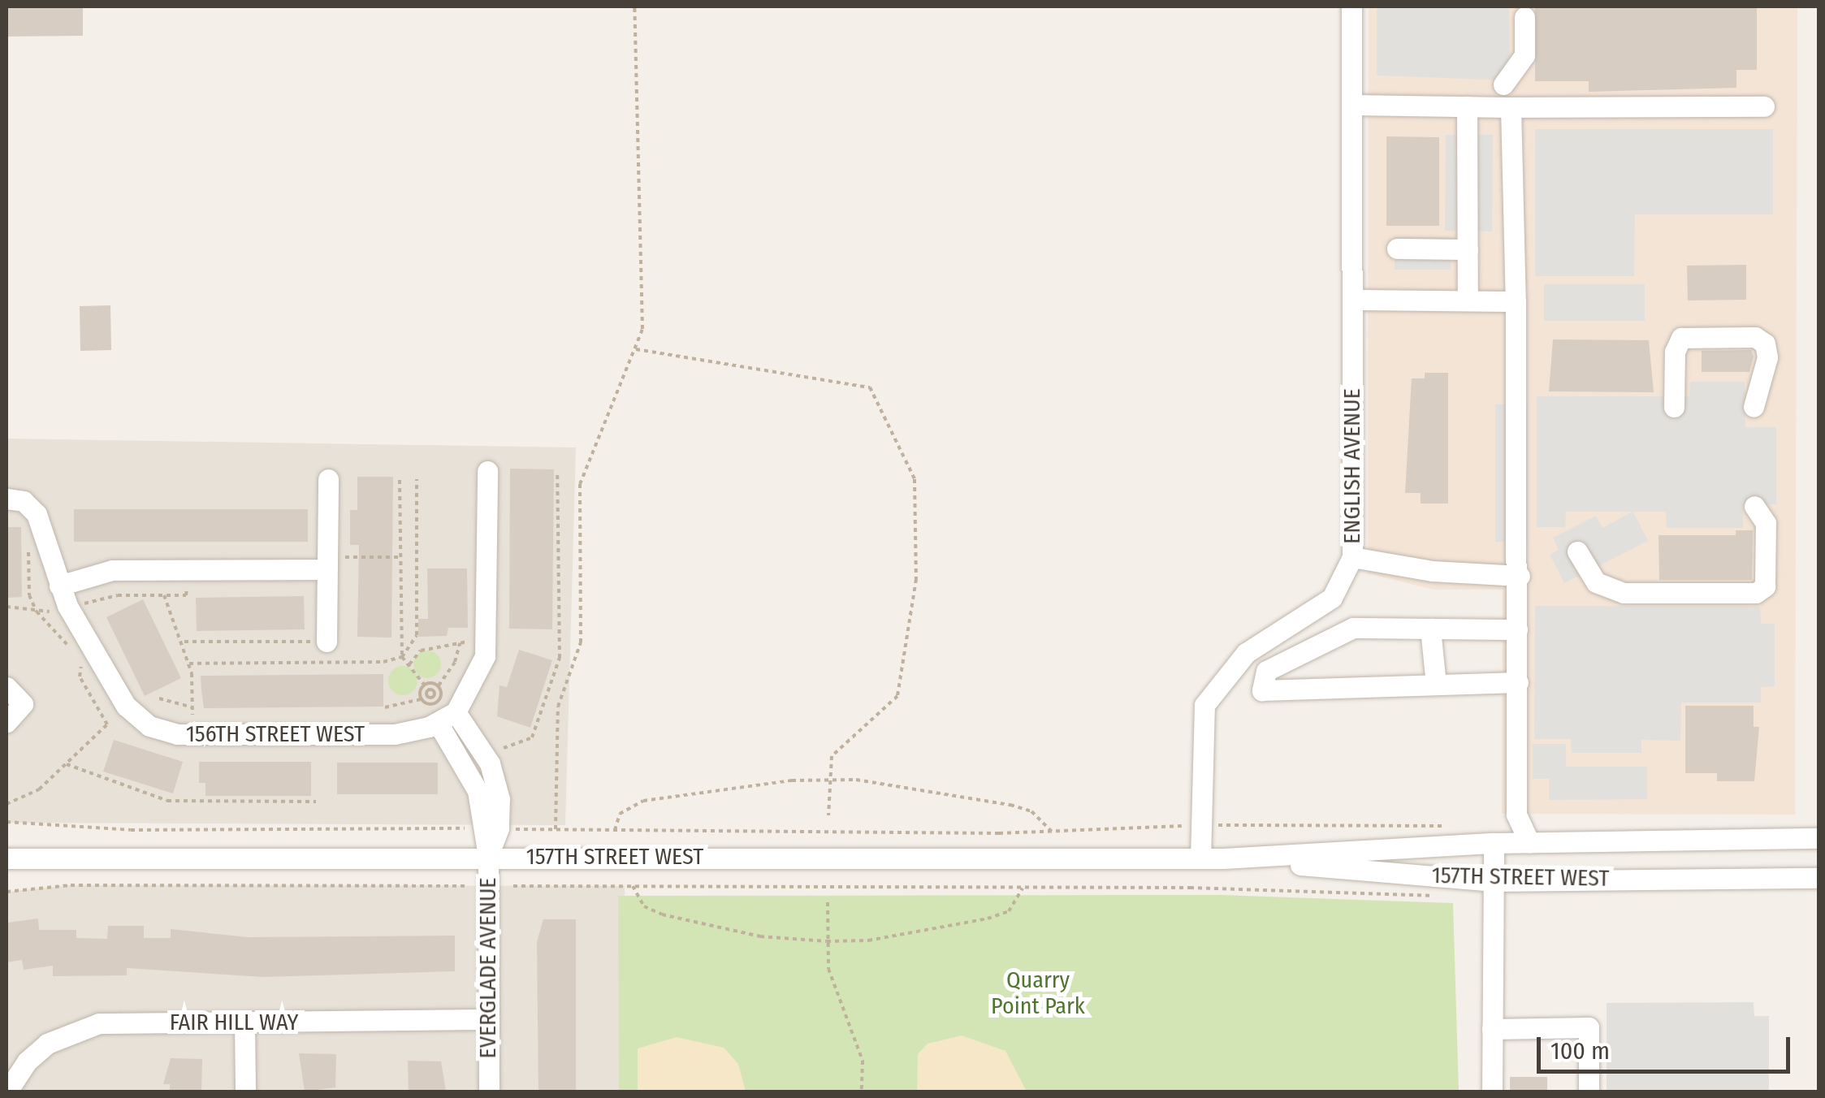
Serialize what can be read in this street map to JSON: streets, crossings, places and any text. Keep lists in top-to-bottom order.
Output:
{
  "streets": {
    "street": [
      "ENGLISH AVENUE",
      "156TH STREET WEST",
      "157TH STREET WEST",
      "EVERGLADE AVENUE",
      "FAIR HILL WAY"
    ]
  },
  "crossings": [
    ["ENGLISH AVENUE", "157TH STREET WEST"],
    ["156TH STREET WEST", "EVERGLADE AVENUE"],
    ["157TH STREET WEST", "EVERGLADE AVENUE"],
    ["EVERGLADE AVENUE", "FAIR HILL WAY"]
  ],
  "parks": ["Quarry Point Park"],
  "scale_bar": "100 m"
}
